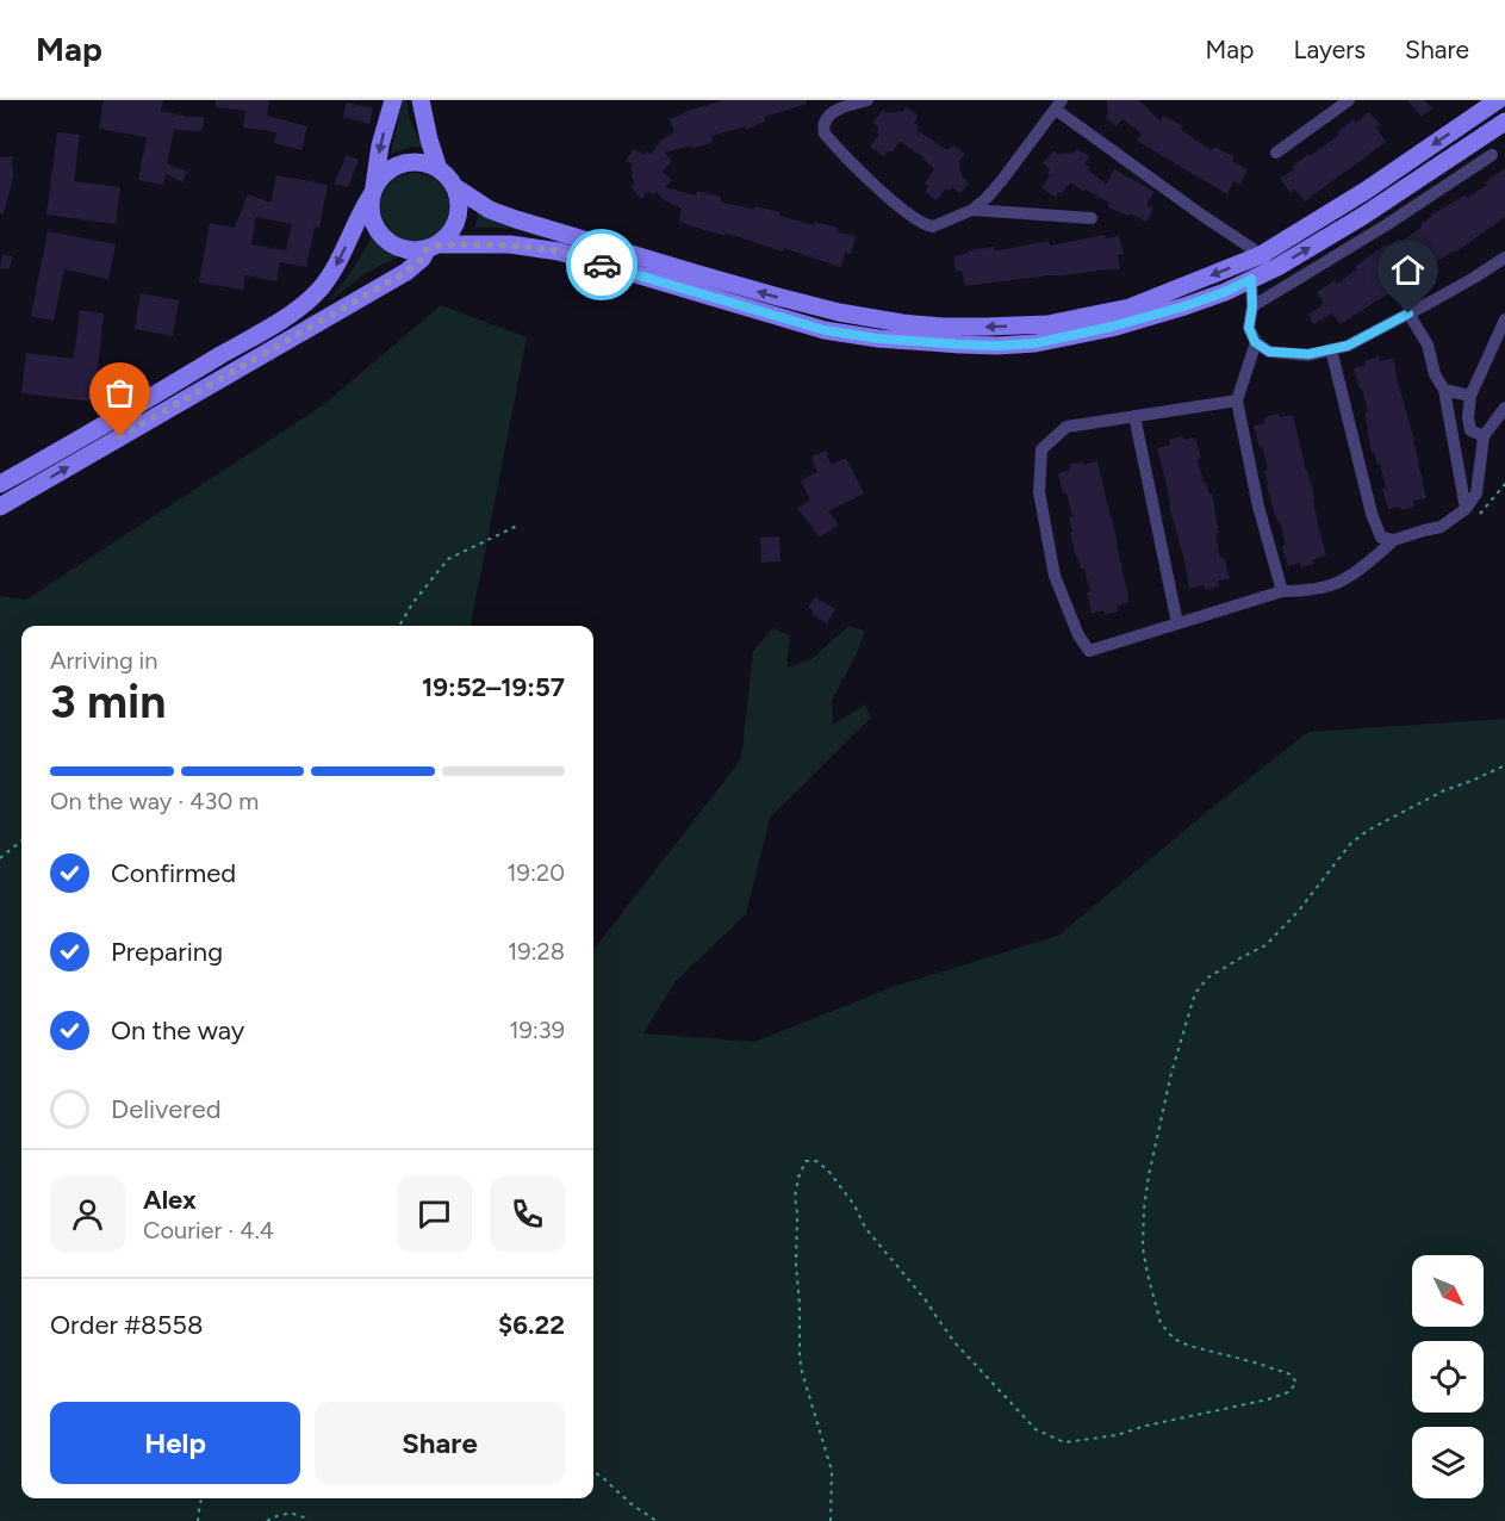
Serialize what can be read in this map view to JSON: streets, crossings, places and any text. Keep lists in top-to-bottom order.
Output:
{
  "north": "bottom right",
  "page": {
    "header": "Map",
    "nav": ["Map", "Layers", "Share"],
    "heading": ["3 min", "Arriving in", "19:52–19:57"],
    "panel": [
      "Alex",
      "Courier · 4.4",
      "Order #8558",
      "$6.22"
    ],
    "bar": "On the way · 430 m",
    "list": [
      ["Confirmed", "19:20"],
      ["Preparing", "19:28"],
      ["On the way", "19:39"],
      "Delivered"
    ],
    "buttons": ["Help", "Share"]
  }
}
